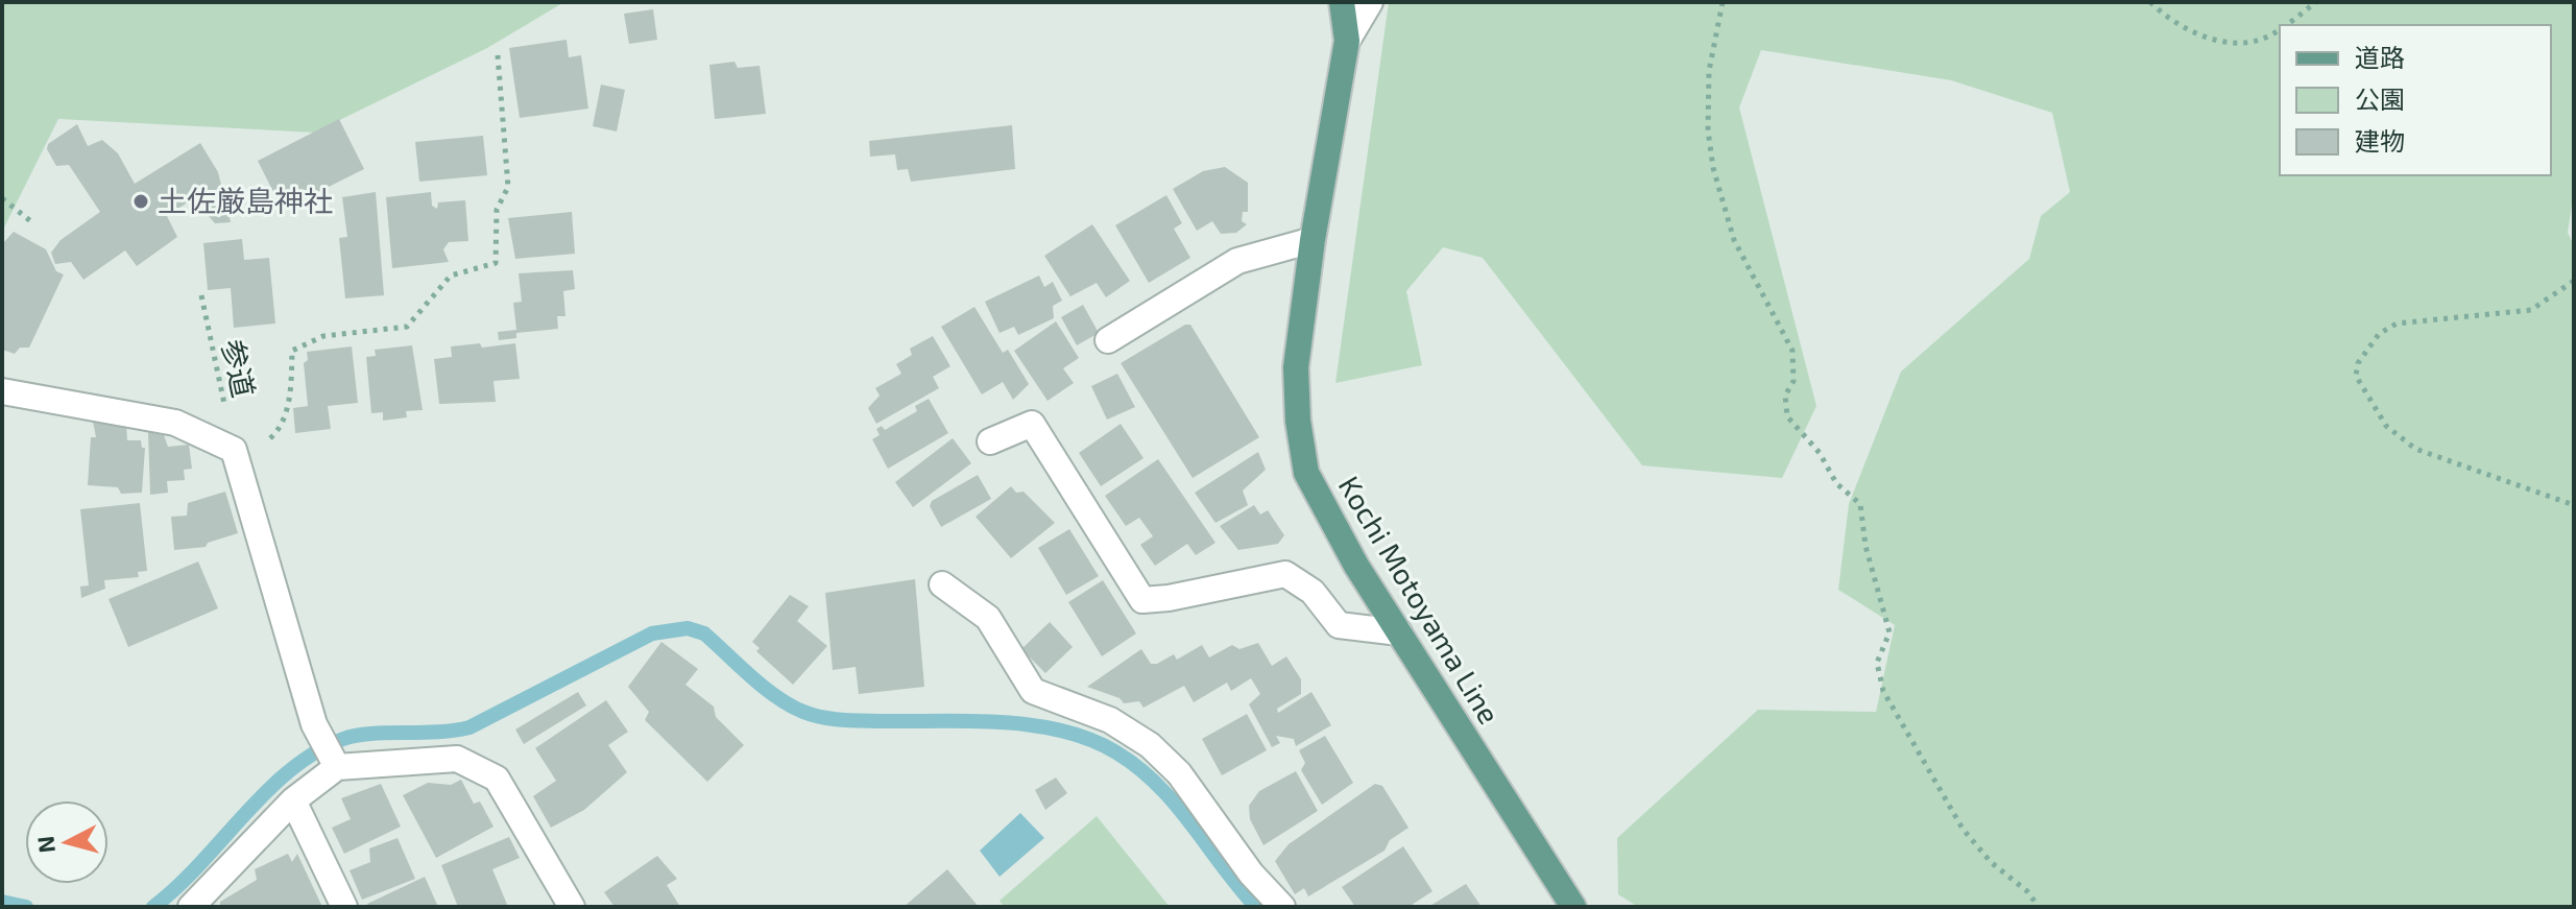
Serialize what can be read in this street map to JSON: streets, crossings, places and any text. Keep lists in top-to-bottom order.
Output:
{
  "streets": {
    "main road": ["Kochi Motoyama Line"],
    "path": ["参道"]
  },
  "places": ["土佐厳島神社"],
  "legend": ["道路", "公園", "建物"],
  "north": "left"
}
